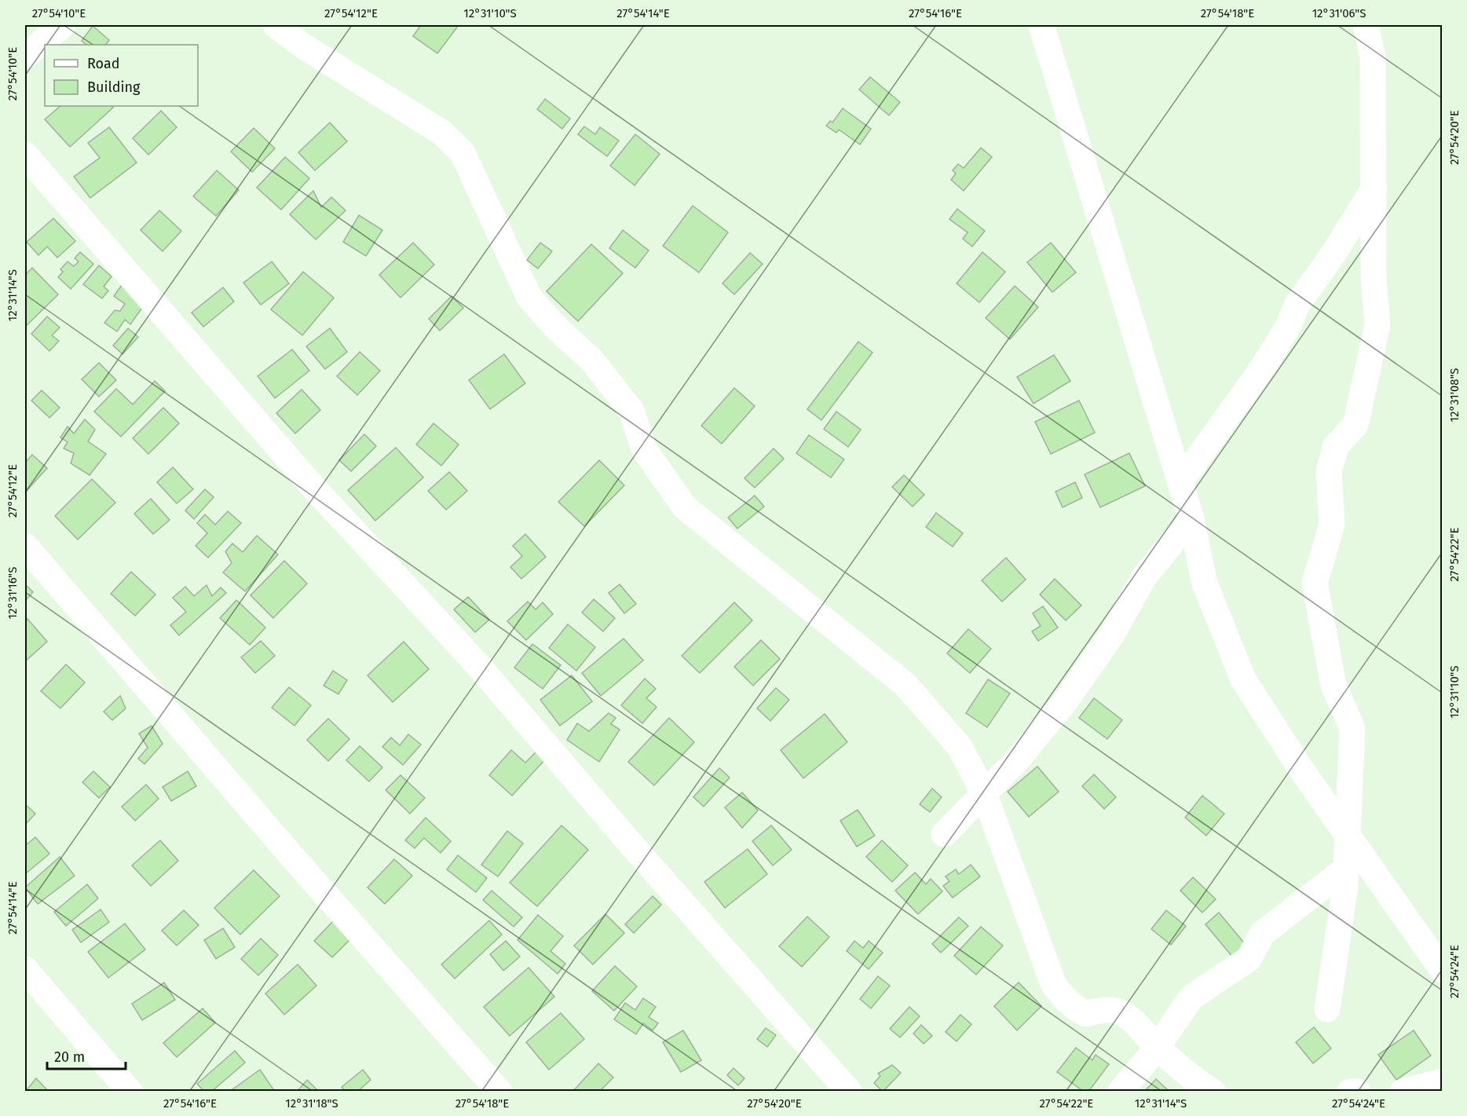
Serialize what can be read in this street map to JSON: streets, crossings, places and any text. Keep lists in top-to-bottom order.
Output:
{
  "legend": ["Road", "Building"],
  "scale_bar": "20 m",
  "coordinates": [
    "27°54'10\"E",
    "27°54'12\"E",
    "12°31'10\"S",
    "27°54'14\"E",
    "27°54'16\"E",
    "27°54'18\"E",
    "12°31'06\"S",
    "27°54'20\"E",
    "12°31'14\"S",
    "12°31'08\"S",
    "27°54'22\"E",
    "12°31'16\"S",
    "27°54'24\"E",
    "12°31'18\"S"
  ]
}
